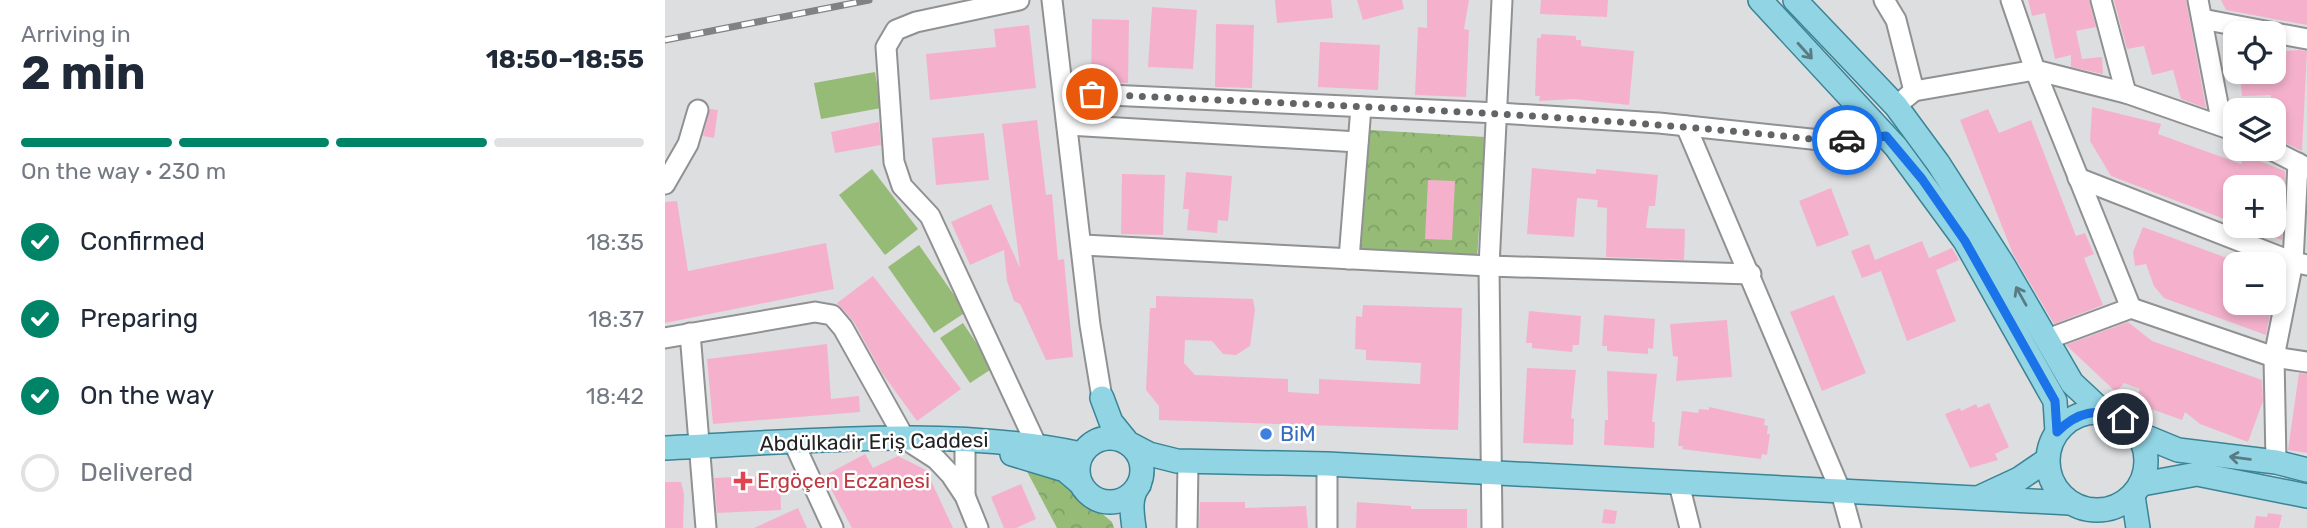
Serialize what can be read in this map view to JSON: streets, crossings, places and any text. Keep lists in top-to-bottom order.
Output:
{
  "streets": {
    "main road": ["Abdülkadir Eriş Caddesi"]
  },
  "places": {
    "other": ["BiM"],
    "health": ["Ergöçen Eczanesi"]
  },
  "page": {
    "heading": ["2 min", "Arriving in", "18:50–18:55"],
    "map_buttons": ["+", "−"],
    "bar": "On the way · 230 m",
    "list": [
      ["Confirmed", "18:35"],
      ["Preparing", "18:37"],
      ["On the way", "18:42"],
      "Delivered"
    ]
  }
}
